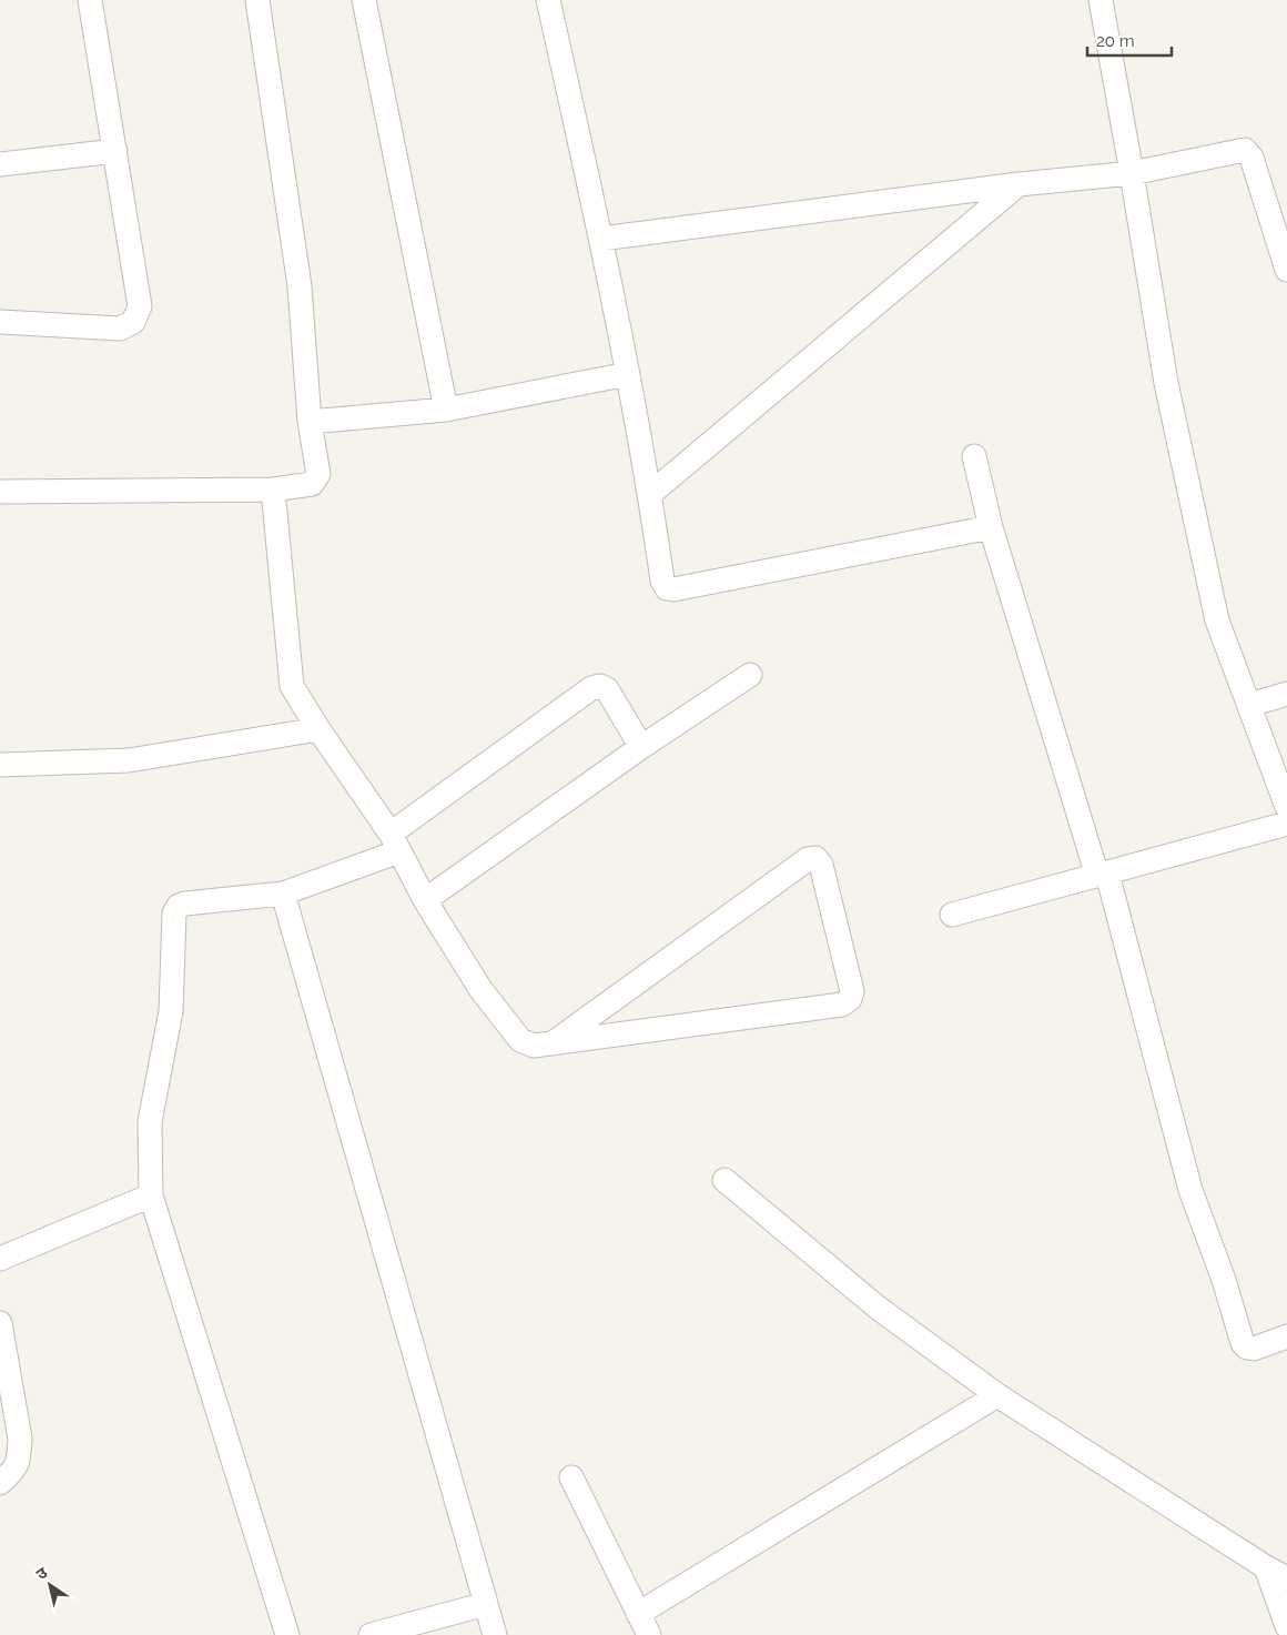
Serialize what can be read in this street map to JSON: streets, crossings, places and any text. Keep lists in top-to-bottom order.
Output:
{
  "scale_bar": "20 m",
  "north": "top left"
}
